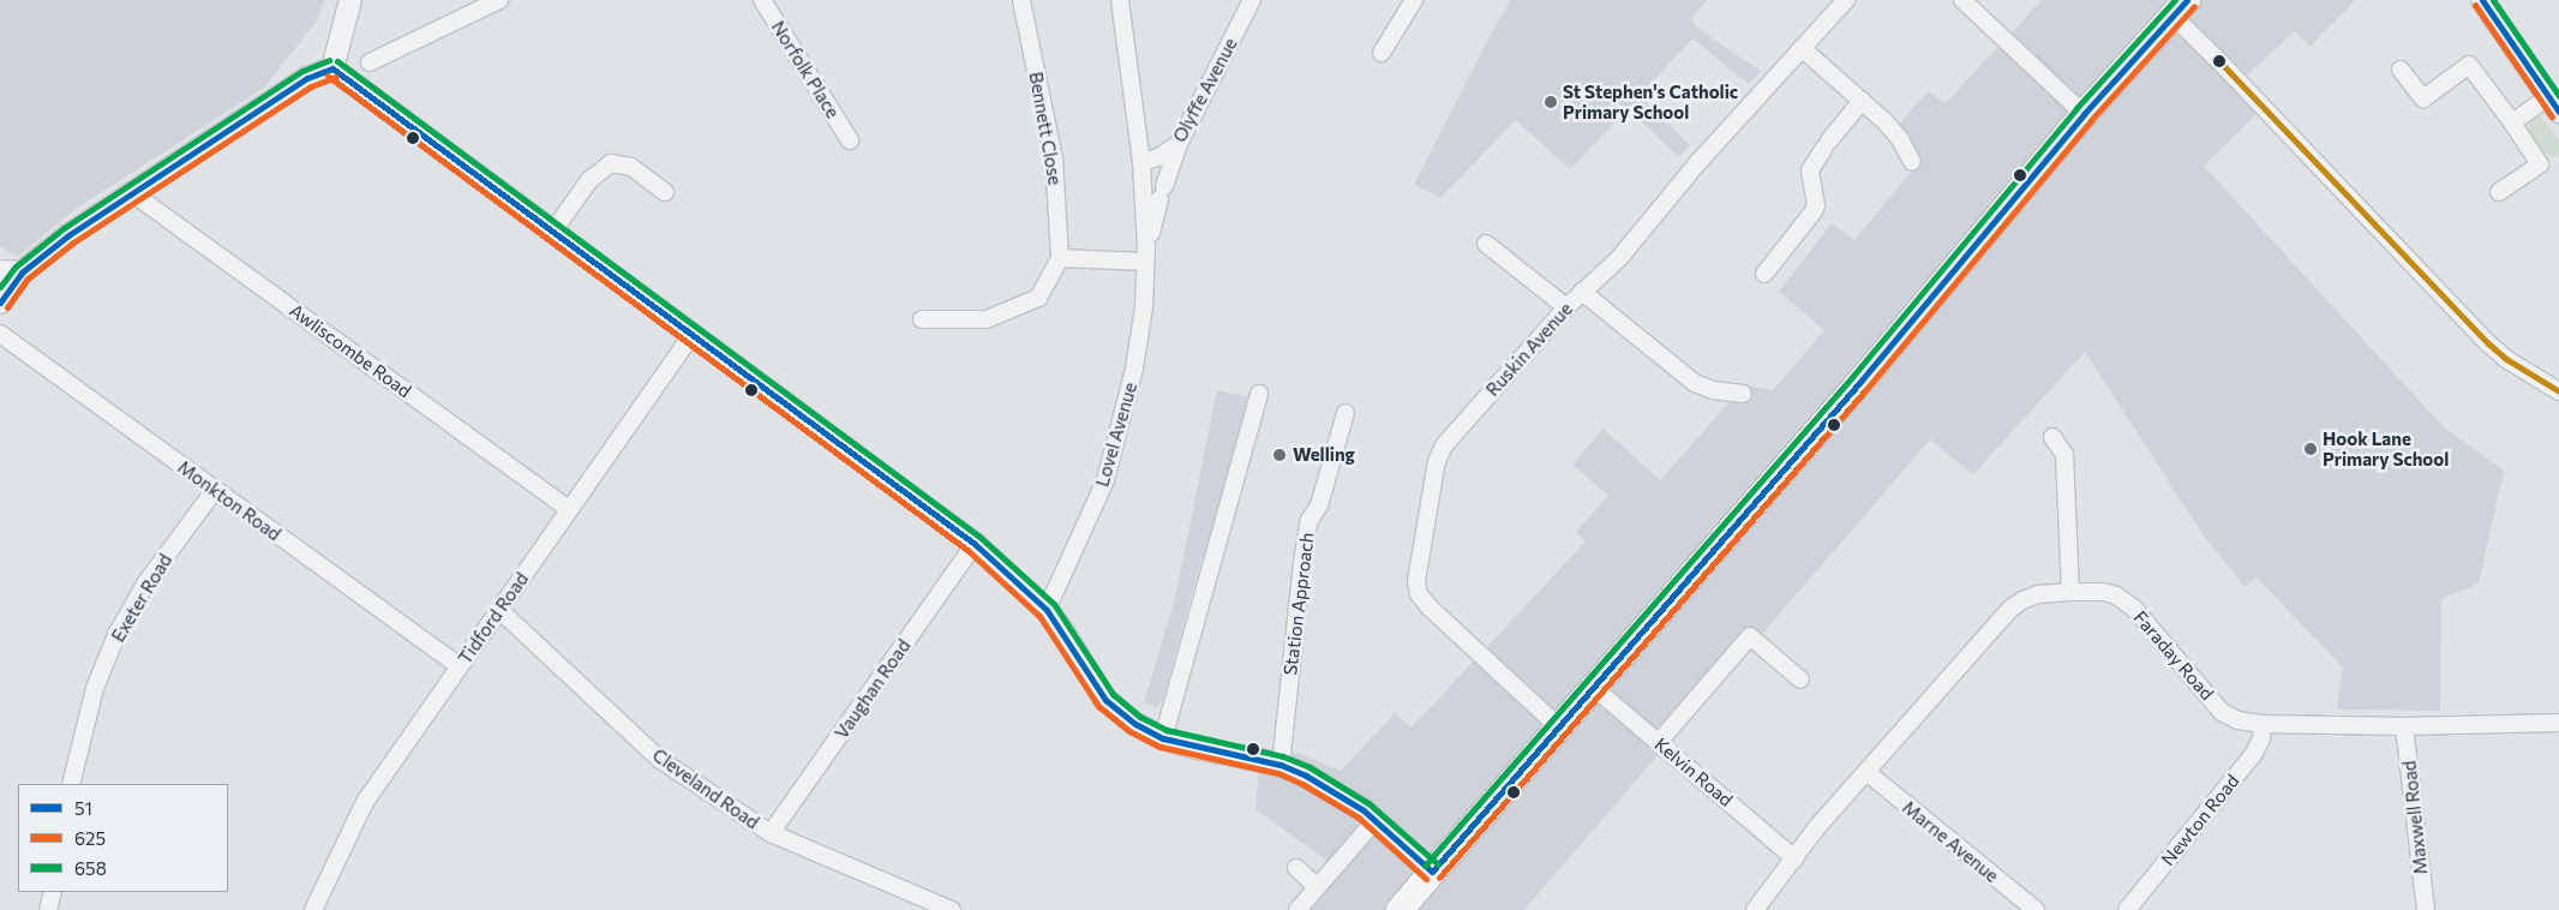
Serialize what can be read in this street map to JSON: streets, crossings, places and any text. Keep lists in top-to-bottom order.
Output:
{
  "streets": {
    "street": [
      "Norfolk Place",
      "Olyffe Avenue",
      "Bennett Close",
      "Ruskin Avenue",
      "Awliscombe Road",
      "Lovel Avenue",
      "Monkton Road",
      "Exeter Road",
      "Station Approach",
      "Tidford Road",
      "Faraday Road",
      "Vaughan Road",
      "Kelvin Road",
      "Cleveland Road",
      "Maxwell Road",
      "Newton Road",
      "Marne Avenue"
    ]
  },
  "crossings": [
    ["Olyffe Avenue", "Lovel Avenue"],
    ["Awliscombe Road", "Tidford Road"],
    ["Monkton Road", "Exeter Road"],
    ["Monkton Road", "Tidford Road"],
    ["Tidford Road", "Cleveland Road"],
    ["Faraday Road", "Kelvin Road"],
    ["Faraday Road", "Maxwell Road"],
    ["Faraday Road", "Newton Road"],
    ["Faraday Road", "Marne Avenue"],
    ["Vaughan Road", "Cleveland Road"]
  ],
  "places": ["St Stephen's Catholic Primary School", "Hook Lane Primary School", "Welling"],
  "lines": ["transit line 51", "transit line 658", "transit line 625"],
  "legend": ["51", "625", "658"]
}
